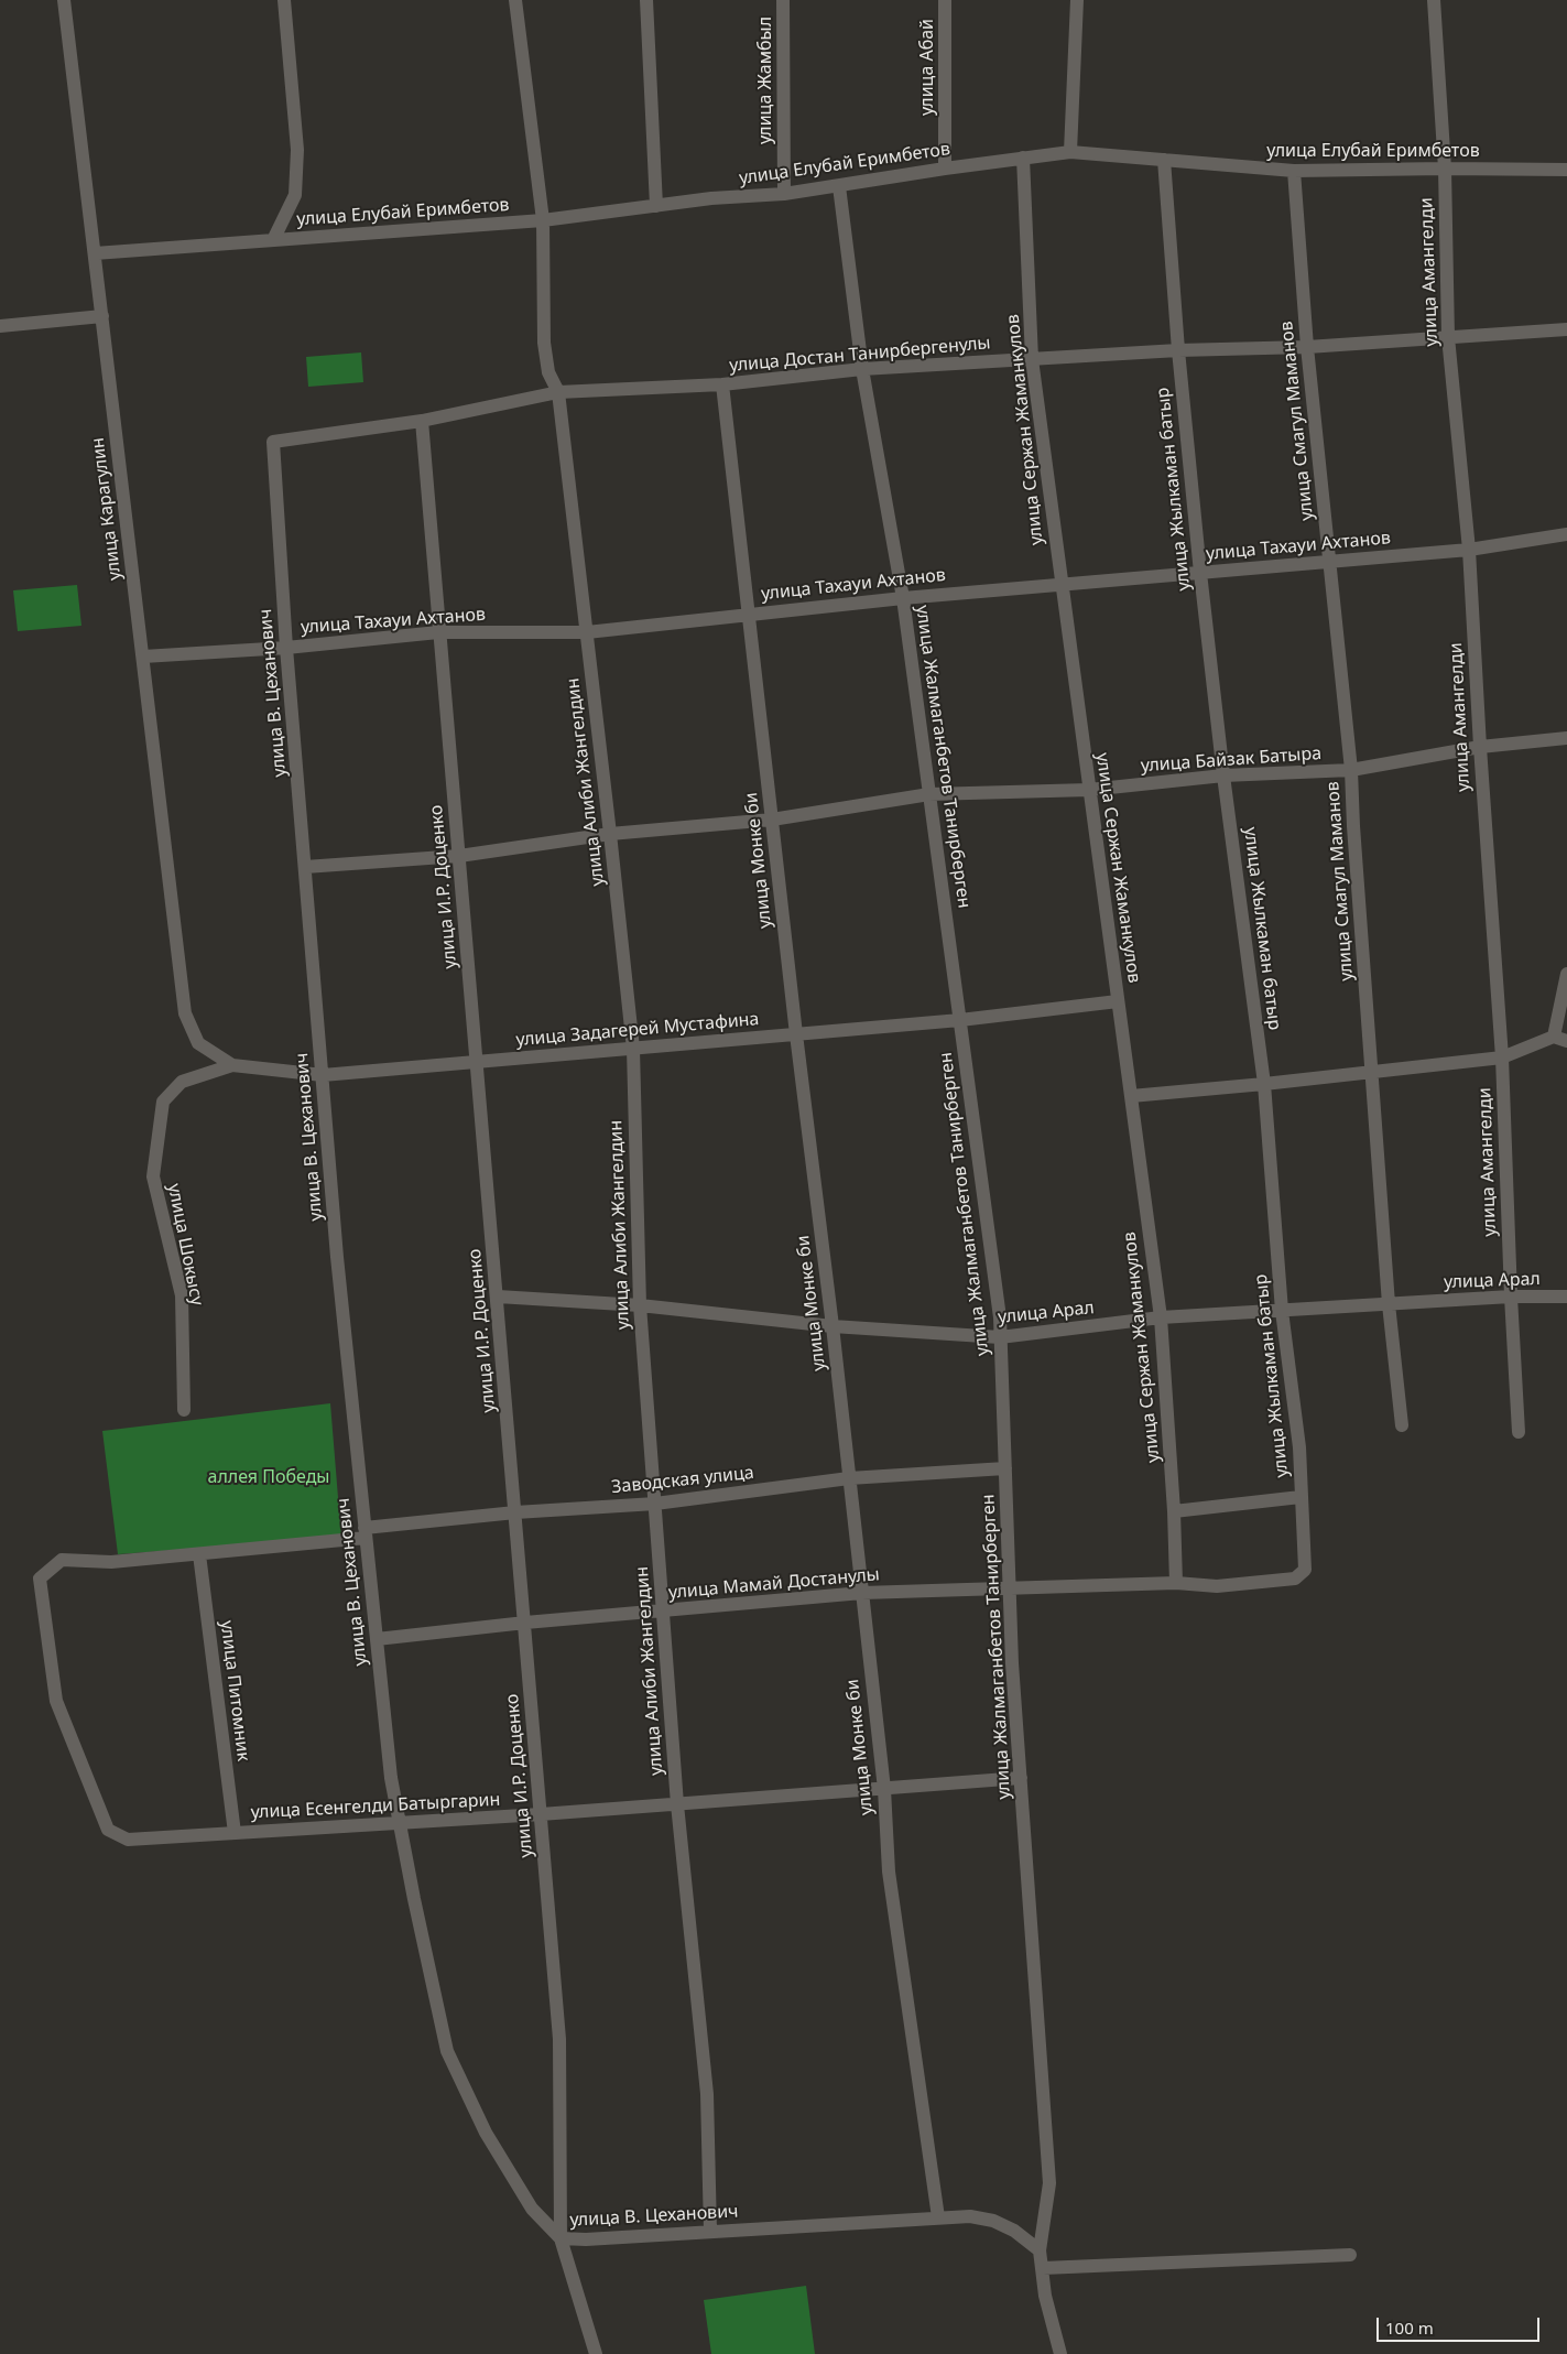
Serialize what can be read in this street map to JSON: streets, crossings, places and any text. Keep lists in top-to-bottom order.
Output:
{
  "streets": {
    "street": [
      "улица Абай",
      "улица Жамбыл",
      "улица Елубай Еримбетов",
      "улица Амангелди",
      "улица Достан Танирбергенулы",
      "улица Смагул Маманов",
      "улица Сержан Жаманкулов",
      "улица Жылкаман батыр",
      "улица Карагулин",
      "улица Тахауи Ахтанов",
      "улица В. Цеханович",
      "улица Жалмаганбетов Танирберген",
      "улица Байзак Батыра",
      "улица Алиби Жангелдин",
      "улица Монке би",
      "улица И.Р. Доценко",
      "улица Задагерей Мустафина",
      "улица Шокысу",
      "улица Арал",
      "Заводская улица",
      "улица Мамай Достанулы",
      "улица Питомник",
      "улица Есенгелди Батыргарин"
    ]
  },
  "crossings": [
    ["улица Абай", "улица Елубай Еримбетов"],
    ["улица Жамбыл", "улица Елубай Еримбетов"],
    ["улица Елубай Еримбетов", "улица Амангелди"],
    ["улица Елубай Еримбетов", "улица Смагул Маманов"],
    ["улица Елубай Еримбетов", "улица Сержан Жаманкулов"],
    ["улица Елубай Еримбетов", "улица Жылкаман батыр"],
    ["улица Елубай Еримбетов", "улица Карагулин"],
    ["улица Елубай Еримбетов", "улица Жалмаганбетов Танирберген"],
    ["улица Елубай Еримбетов", "улица Алиби Жангелдин"],
    ["улица Амангелди", "улица Достан Танирбергенулы"],
    ["улица Амангелди", "улица Тахауи Ахтанов"],
    ["улица Амангелди", "улица Байзак Батыра"],
    ["улица Амангелди", "улица Арал"],
    ["улица Достан Танирбергенулы", "улица Смагул Маманов"],
    ["улица Достан Танирбергенулы", "улица Сержан Жаманкулов"],
    ["улица Достан Танирбергенулы", "улица Жылкаман батыр"],
    ["улица Достан Танирбергенулы", "улица В. Цеханович"],
    ["улица Достан Танирбергенулы", "улица Жалмаганбетов Танирберген"],
    ["улица Достан Танирбергенулы", "улица Алиби Жангелдин"],
    ["улица Достан Танирбергенулы", "улица Монке би"],
    ["улица Достан Танирбергенулы", "улица И.Р. Доценко"],
    ["улица Смагул Маманов", "улица Тахауи Ахтанов"],
    ["улица Смагул Маманов", "улица Байзак Батыра"],
    ["улица Смагул Маманов", "улица Арал"],
    ["улица Сержан Жаманкулов", "улица Жылкаман батыр"],
    ["улица Сержан Жаманкулов", "улица Тахауи Ахтанов"],
    ["улица Сержан Жаманкулов", "улица Байзак Батыра"],
    ["улица Сержан Жаманкулов", "улица Задагерей Мустафина"],
    ["улица Сержан Жаманкулов", "улица Арал"],
    ["улица Сержан Жаманкулов", "улица Мамай Достанулы"],
    ["улица Жылкаман батыр", "улица Тахауи Ахтанов"],
    ["улица Жылкаман батыр", "улица Байзак Батыра"],
    ["улица Жылкаман батыр", "улица Арал"],
    ["улица Жылкаман батыр", "улица Мамай Достанулы"],
    ["улица Карагулин", "улица Тахауи Ахтанов"],
    ["улица Карагулин", "улица Задагерей Мустафина"],
    ["улица Тахауи Ахтанов", "улица В. Цеханович"],
    ["улица Тахауи Ахтанов", "улица Жалмаганбетов Танирберген"],
    ["улица Тахауи Ахтанов", "улица Алиби Жангелдин"],
    ["улица Тахауи Ахтанов", "улица Монке би"],
    ["улица Тахауи Ахтанов", "улица И.Р. Доценко"],
    ["улица В. Цеханович", "улица Жалмаганбетов Танирберген"],
    ["улица В. Цеханович", "улица Байзак Батыра"],
    ["улица В. Цеханович", "улица Алиби Жангелдин"],
    ["улица В. Цеханович", "улица Монке би"],
    ["улица В. Цеханович", "улица И.Р. Доценко"],
    ["улица В. Цеханович", "улица Задагерей Мустафина"],
    ["улица В. Цеханович", "Заводская улица"],
    ["улица В. Цеханович", "улица Мамай Достанулы"],
    ["улица В. Цеханович", "улица Есенгелди Батыргарин"],
    ["улица Жалмаганбетов Танирберген", "улица Байзак Батыра"],
    ["улица Жалмаганбетов Танирберген", "улица Задагерей Мустафина"],
    ["улица Жалмаганбетов Танирберген", "улица Арал"],
    ["улица Жалмаганбетов Танирберген", "Заводская улица"],
    ["улица Жалмаганбетов Танирберген", "улица Мамай Достанулы"],
    ["улица Жалмаганбетов Танирберген", "улица Есенгелди Батыргарин"],
    ["улица Байзак Батыра", "улица Алиби Жангелдин"],
    ["улица Байзак Батыра", "улица Монке би"],
    ["улица Байзак Батыра", "улица И.Р. Доценко"],
    ["улица Алиби Жангелдин", "улица Задагерей Мустафина"],
    ["улица Алиби Жангелдин", "улица Арал"],
    ["улица Алиби Жангелдин", "Заводская улица"],
    ["улица Алиби Жангелдин", "улица Мамай Достанулы"],
    ["улица Алиби Жангелдин", "улица Есенгелди Батыргарин"],
    ["улица Монке би", "улица Задагерей Мустафина"],
    ["улица Монке би", "улица Арал"],
    ["улица Монке би", "Заводская улица"],
    ["улица Монке би", "улица Мамай Достанулы"],
    ["улица Монке би", "улица Есенгелди Батыргарин"],
    ["улица И.Р. Доценко", "улица Задагерей Мустафина"],
    ["улица И.Р. Доценко", "улица Арал"],
    ["улица И.Р. Доценко", "Заводская улица"],
    ["улица И.Р. Доценко", "улица Мамай Достанулы"],
    ["улица И.Р. Доценко", "улица Есенгелди Батыргарин"],
    ["улица Задагерей Мустафина", "улица Шокысу"],
    ["Заводская улица", "улица Питомник"],
    ["Заводская улица", "улица Есенгелди Батыргарин"],
    ["улица Питомник", "улица Есенгелди Батыргарин"]
  ],
  "parks": ["аллея Победы"],
  "scale_bar": "100 m"
}
